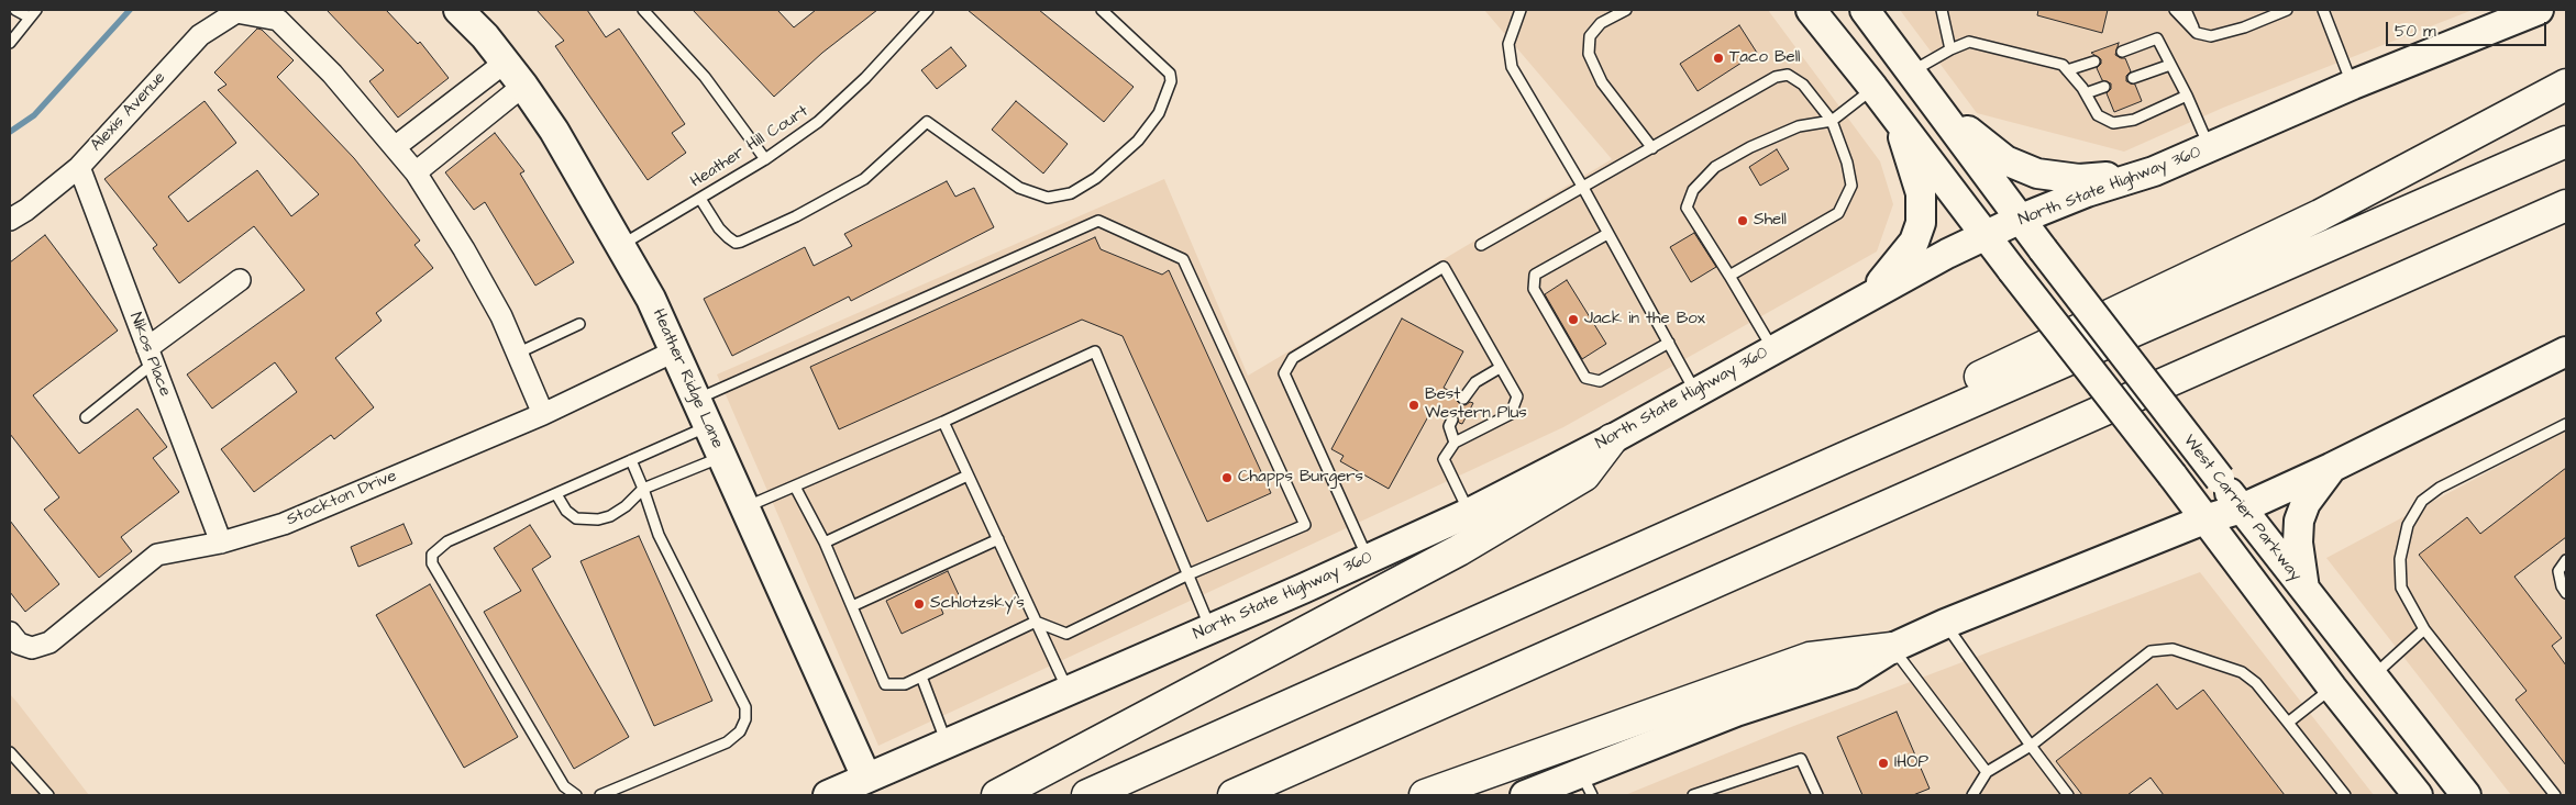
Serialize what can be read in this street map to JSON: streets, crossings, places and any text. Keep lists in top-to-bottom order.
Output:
{
  "streets": {
    "main road": ["North State Highway 360", "Heather Ridge Lane", "West Carrier Parkway"],
    "street": ["Alexis Avenue", "Nikos Place", "Stockton Drive"],
    "lane": ["Heather Hill Court"]
  },
  "crossings": [
    ["Alexis Avenue", "Nikos Place"],
    ["Heather Hill Court", "Heather Ridge Lane"],
    ["North State Highway 360", "Heather Ridge Lane"],
    ["North State Highway 360", "West Carrier Parkway"],
    ["Nikos Place", "Stockton Drive"],
    ["Heather Ridge Lane", "Stockton Drive"]
  ],
  "places": [
    "Taco Bell",
    "Shell",
    "Jack in the Box",
    "Best Western Plus",
    "Chapps Burgers",
    "Schlotzsky's",
    "IHOP"
  ],
  "scale_bar": "50 m"
}
